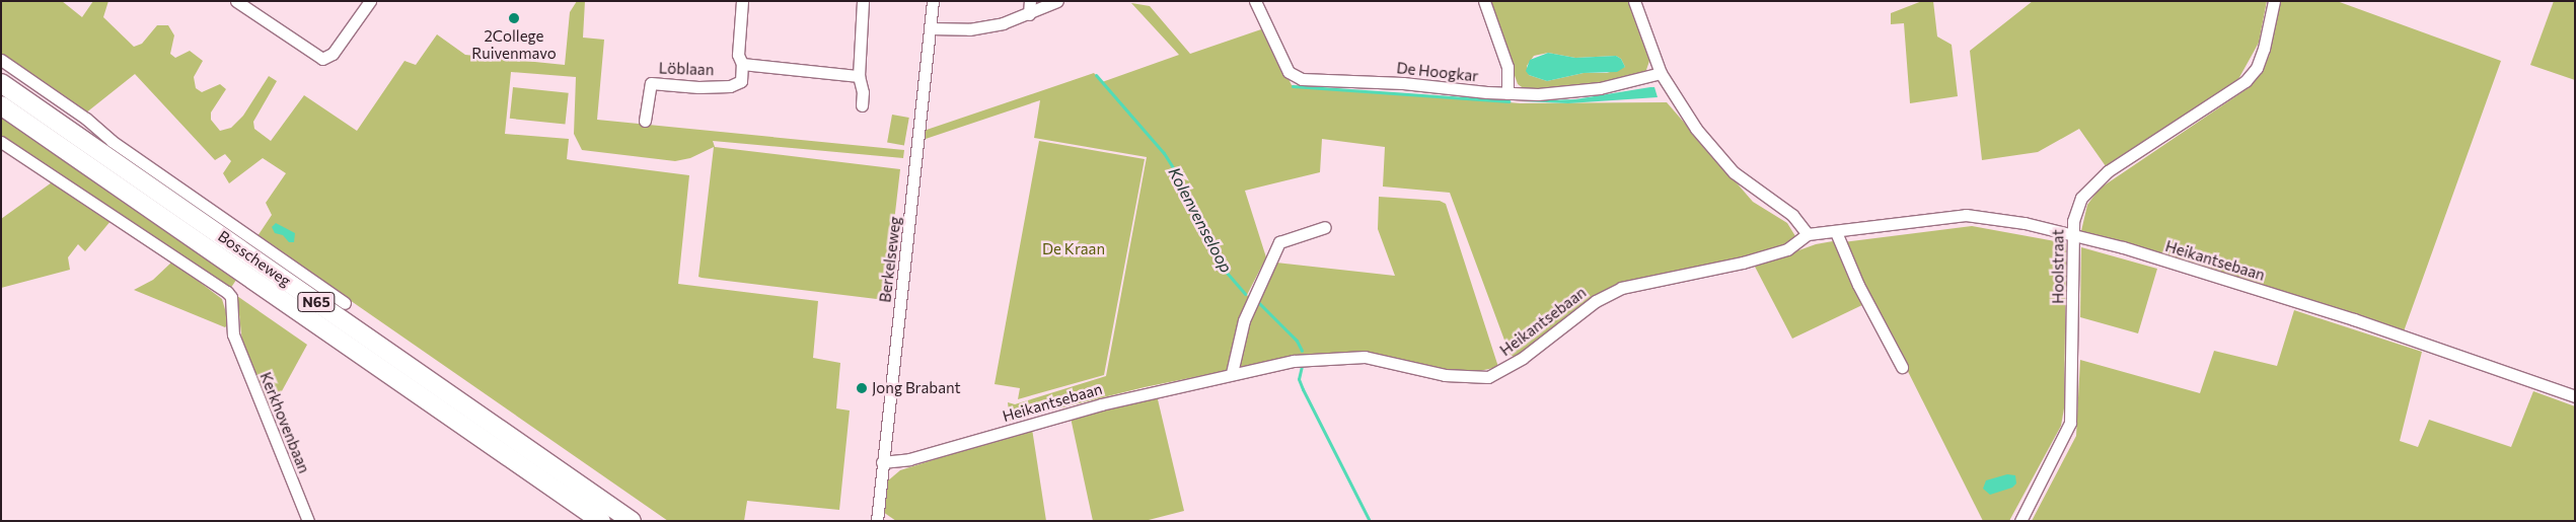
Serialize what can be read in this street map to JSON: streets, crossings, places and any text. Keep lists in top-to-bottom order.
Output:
{
  "streets": {
    "main road": ["Bosscheweg", "N65"],
    "street": [
      "Löblaan",
      "De Hoogkar",
      "Berkelseweg",
      "Heikantsebaan",
      "Hoolstraat",
      "Kerkhovenbaan"
    ]
  },
  "crossings": [
    ["Berkelseweg", "Heikantsebaan"],
    ["Heikantsebaan", "Hoolstraat"]
  ],
  "water": ["Kolenvenseloop"],
  "parks": ["De Kraan"],
  "places": ["2College Ruivenmavo", "Jong Brabant"]
}
